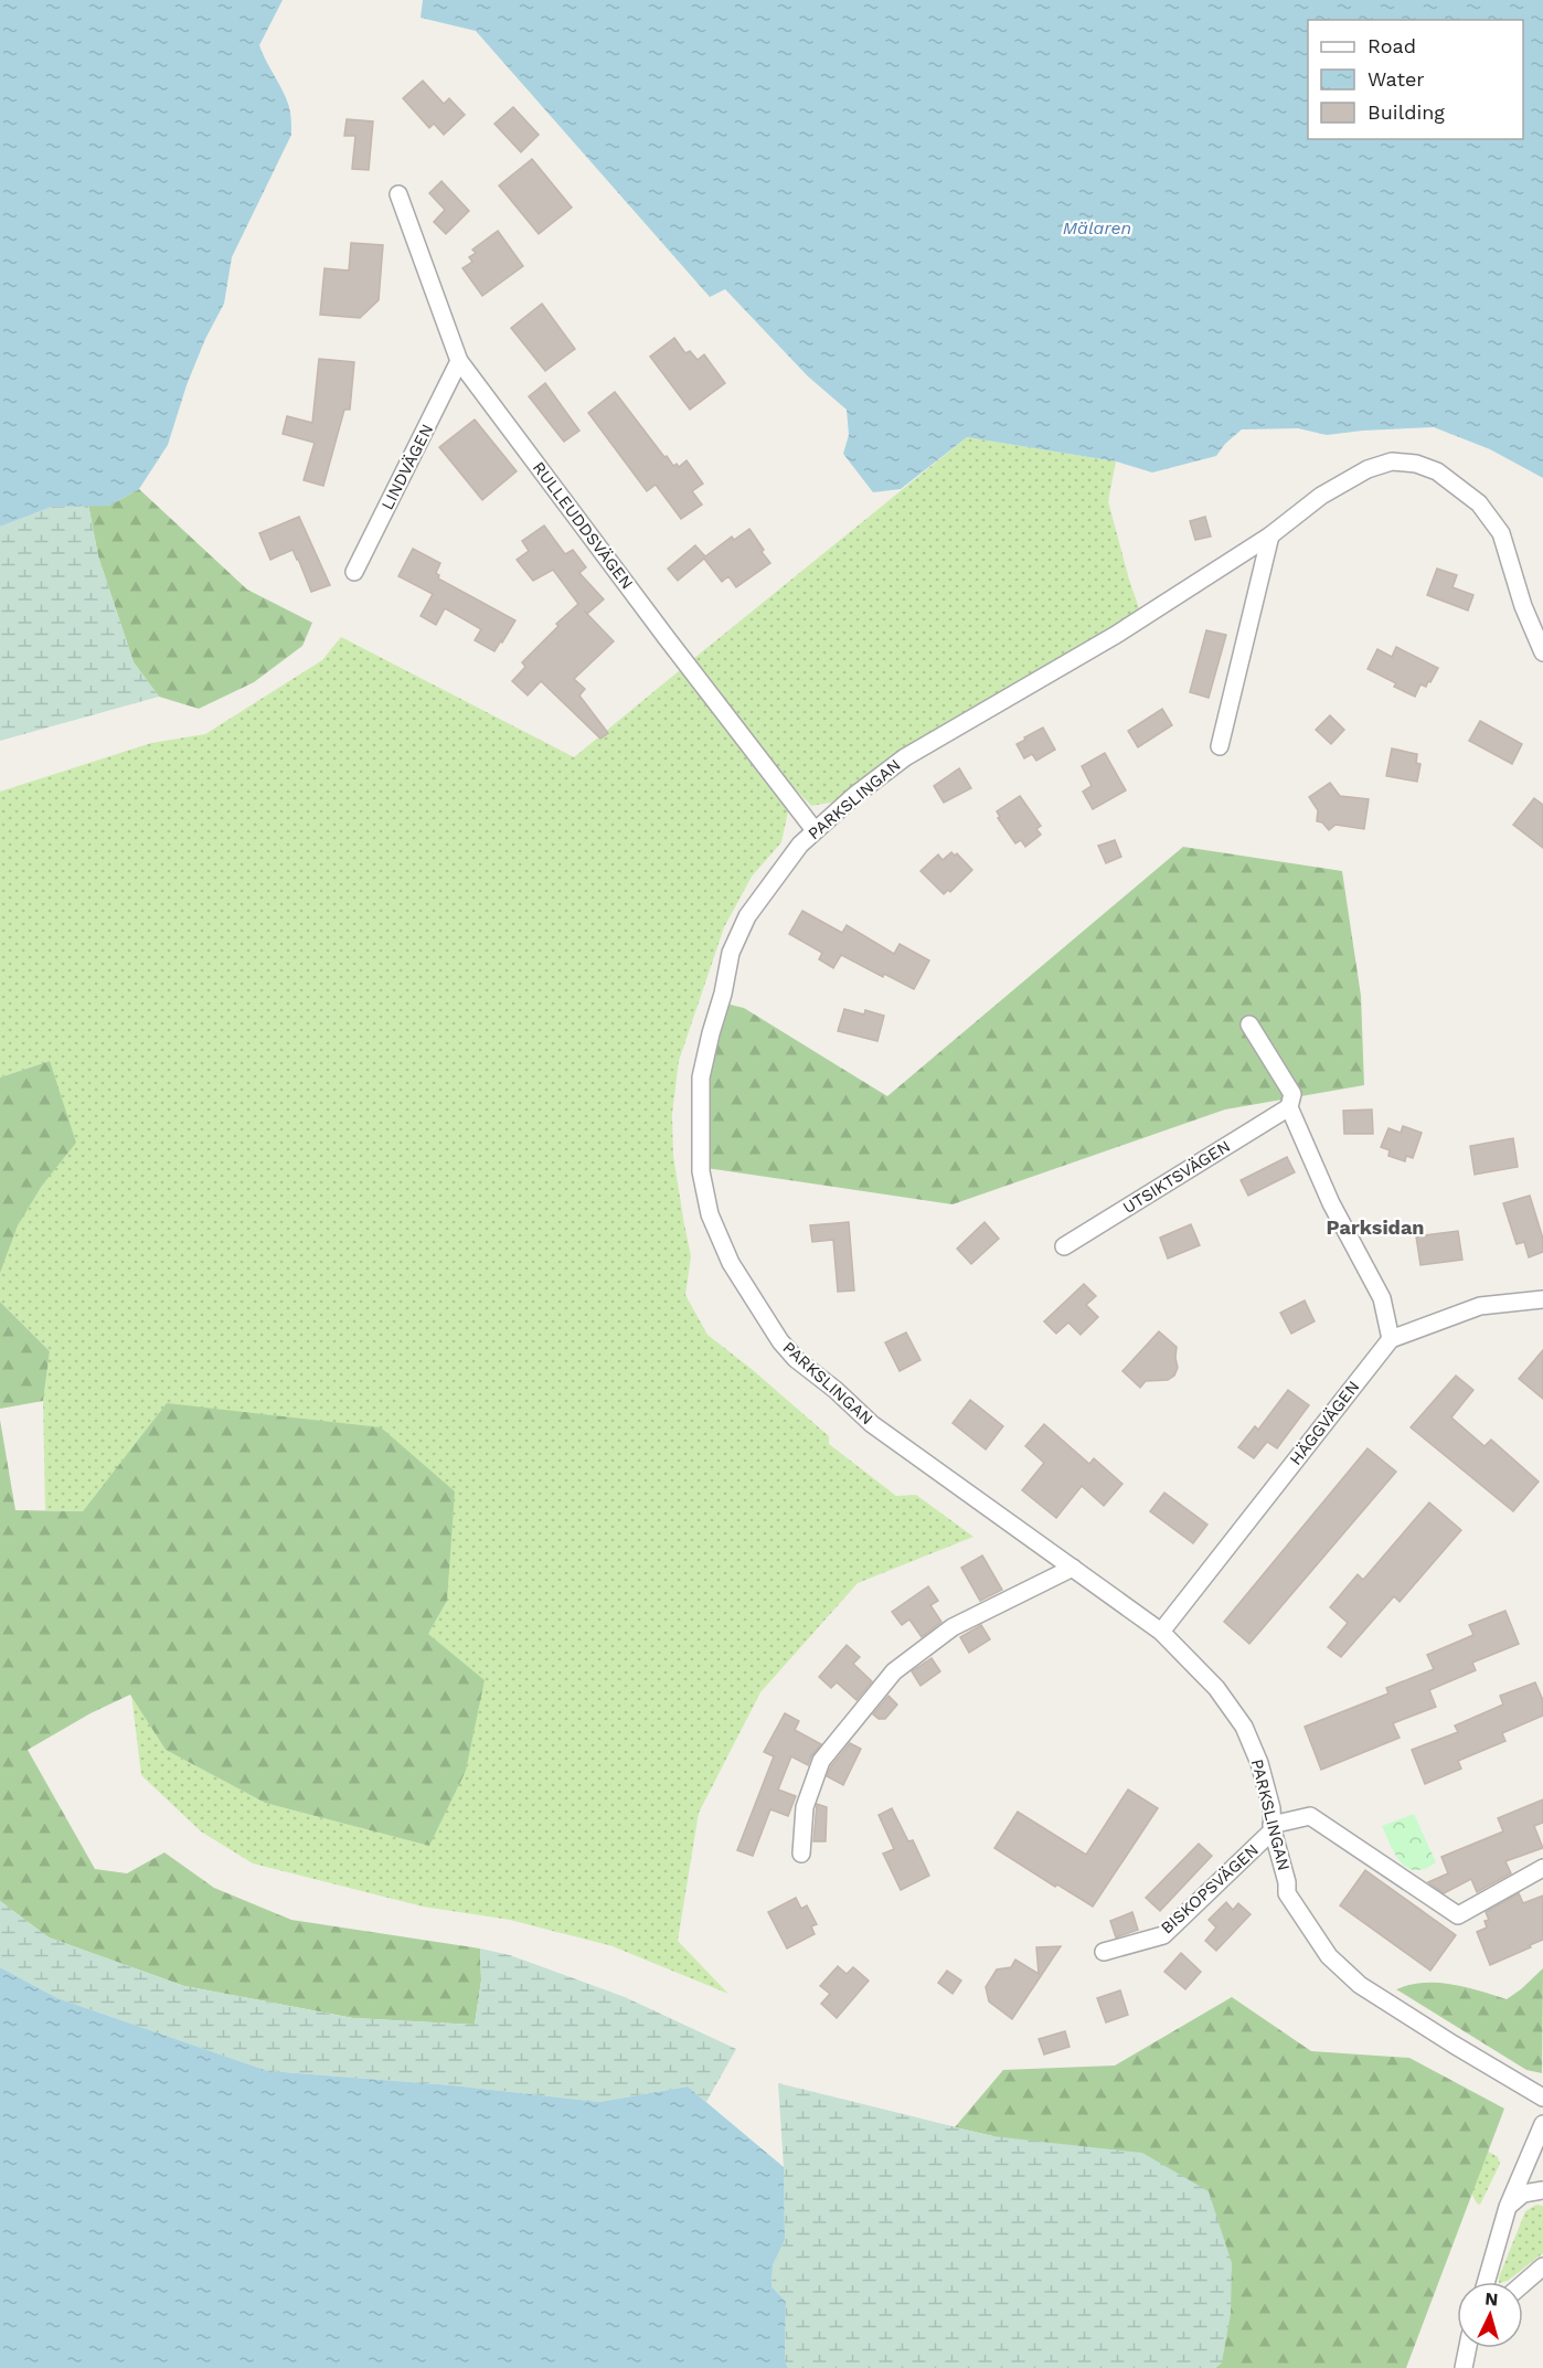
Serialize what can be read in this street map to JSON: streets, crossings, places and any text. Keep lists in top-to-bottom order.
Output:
{
  "streets": {
    "street": [
      "LINDVÄGEN",
      "RULLEUDDSVÄGEN",
      "PARKSLINGAN",
      "UTSIKTSVÄGEN",
      "HÄGGVÄGEN",
      "BISKOPSVÄGEN"
    ]
  },
  "crossings": [
    ["LINDVÄGEN", "RULLEUDDSVÄGEN"],
    ["RULLEUDDSVÄGEN", "PARKSLINGAN"],
    ["PARKSLINGAN", "HÄGGVÄGEN"],
    ["PARKSLINGAN", "BISKOPSVÄGEN"]
  ],
  "districts": ["Parksidan"],
  "water": ["Mälaren"],
  "legend": ["Road", "Water", "Building"],
  "north": "top"
}
